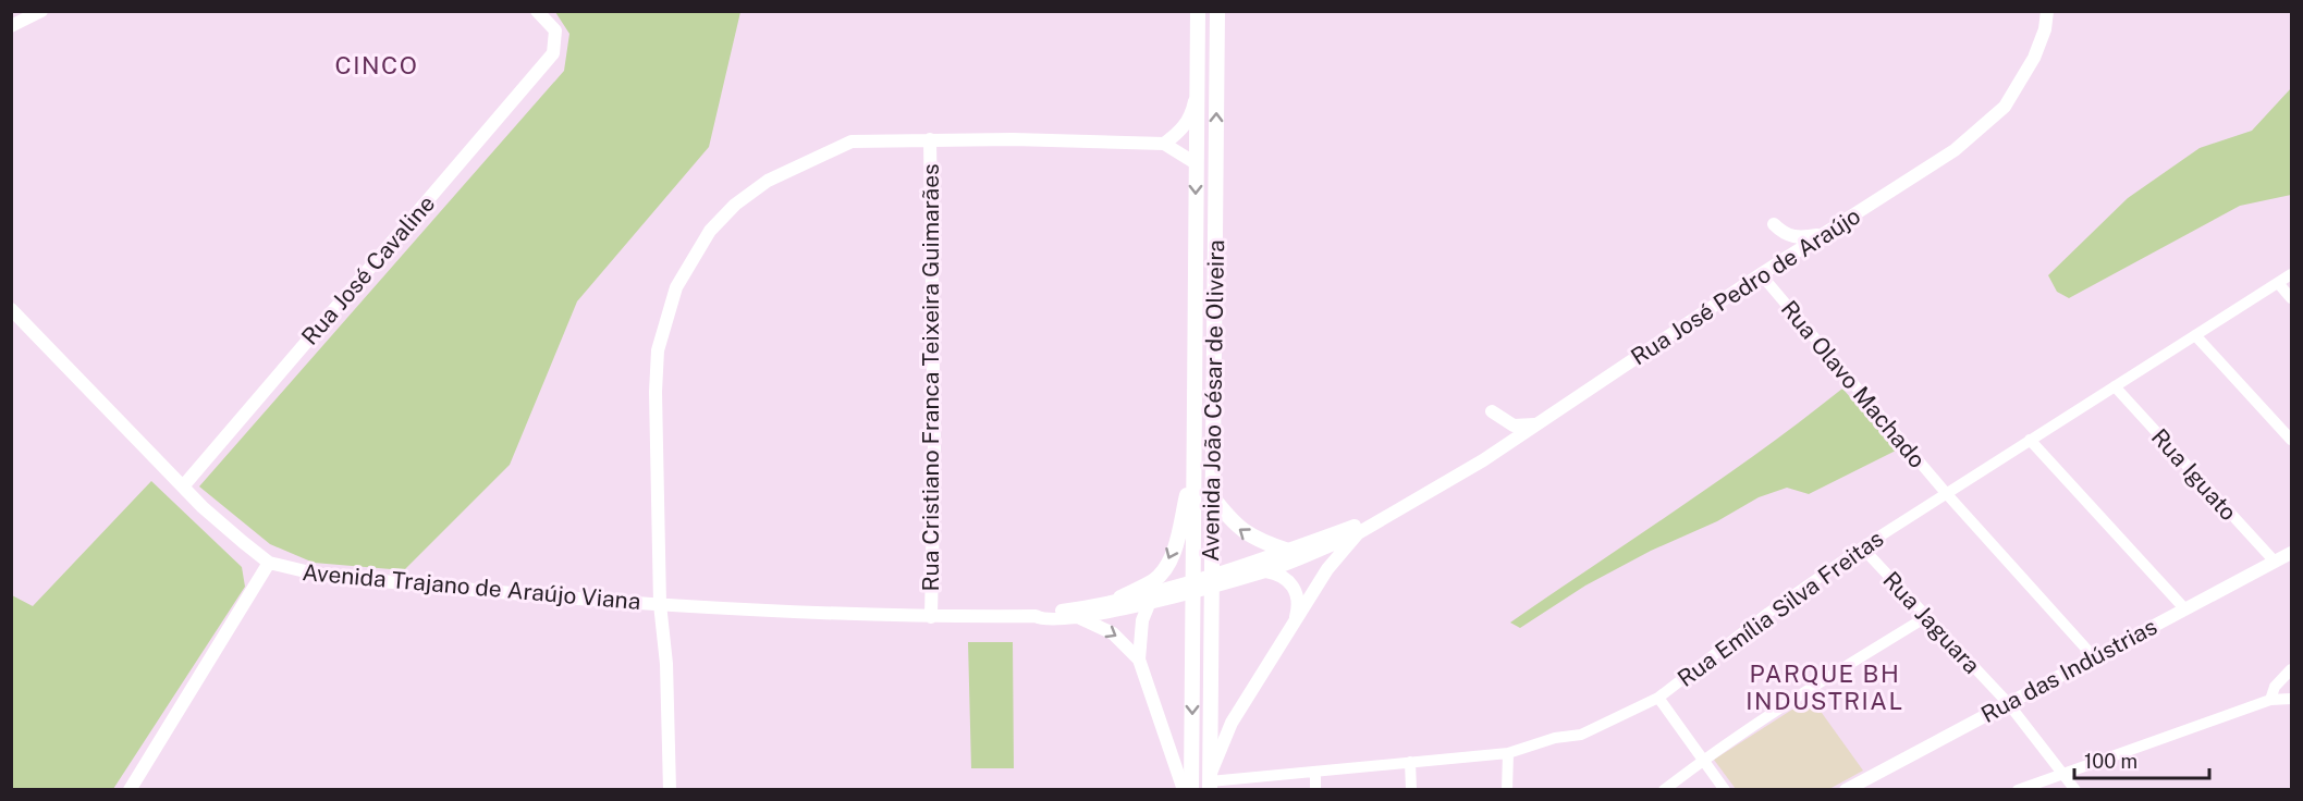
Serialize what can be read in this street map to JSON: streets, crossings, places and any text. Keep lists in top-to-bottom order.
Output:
{
  "streets": {
    "main road": ["Avenida João César de Oliveira"],
    "street": [
      "Rua José Cavaline",
      "Rua José Pedro de Araújo",
      "Rua Cristiano Franca Teixeira Guimarães",
      "Rua Olavo Machado",
      "Rua Iguato",
      "Avenida Trajano de Araújo Viana",
      "Rua Emília Silva Freitas",
      "Rua Jaguara",
      "Rua das Indústrias"
    ]
  },
  "crossings": [
    ["Rua José Cavaline", "Avenida Trajano de Araújo Viana"],
    ["Rua José Pedro de Araújo", "Rua Olavo Machado"],
    ["Rua José Pedro de Araújo", "Avenida João César de Oliveira"],
    ["Rua José Pedro de Araújo", "Avenida Trajano de Araújo Viana"],
    ["Rua José Pedro de Araújo", "Rua Emília Silva Freitas"],
    ["Rua Cristiano Franca Teixeira Guimarães", "Avenida Trajano de Araújo Viana"],
    ["Rua Olavo Machado", "Rua Emília Silva Freitas"],
    ["Rua Olavo Machado", "Rua das Indústrias"],
    ["Avenida João César de Oliveira", "Rua Emília Silva Freitas"],
    ["Rua Iguato", "Rua Emília Silva Freitas"],
    ["Rua Iguato", "Rua das Indústrias"],
    ["Rua Emília Silva Freitas", "Rua Jaguara"],
    ["Rua Jaguara", "Rua das Indústrias"]
  ],
  "districts": ["CINCO", "PARQUE BH INDUSTRIAL"],
  "scale_bar": "100 m"
}
